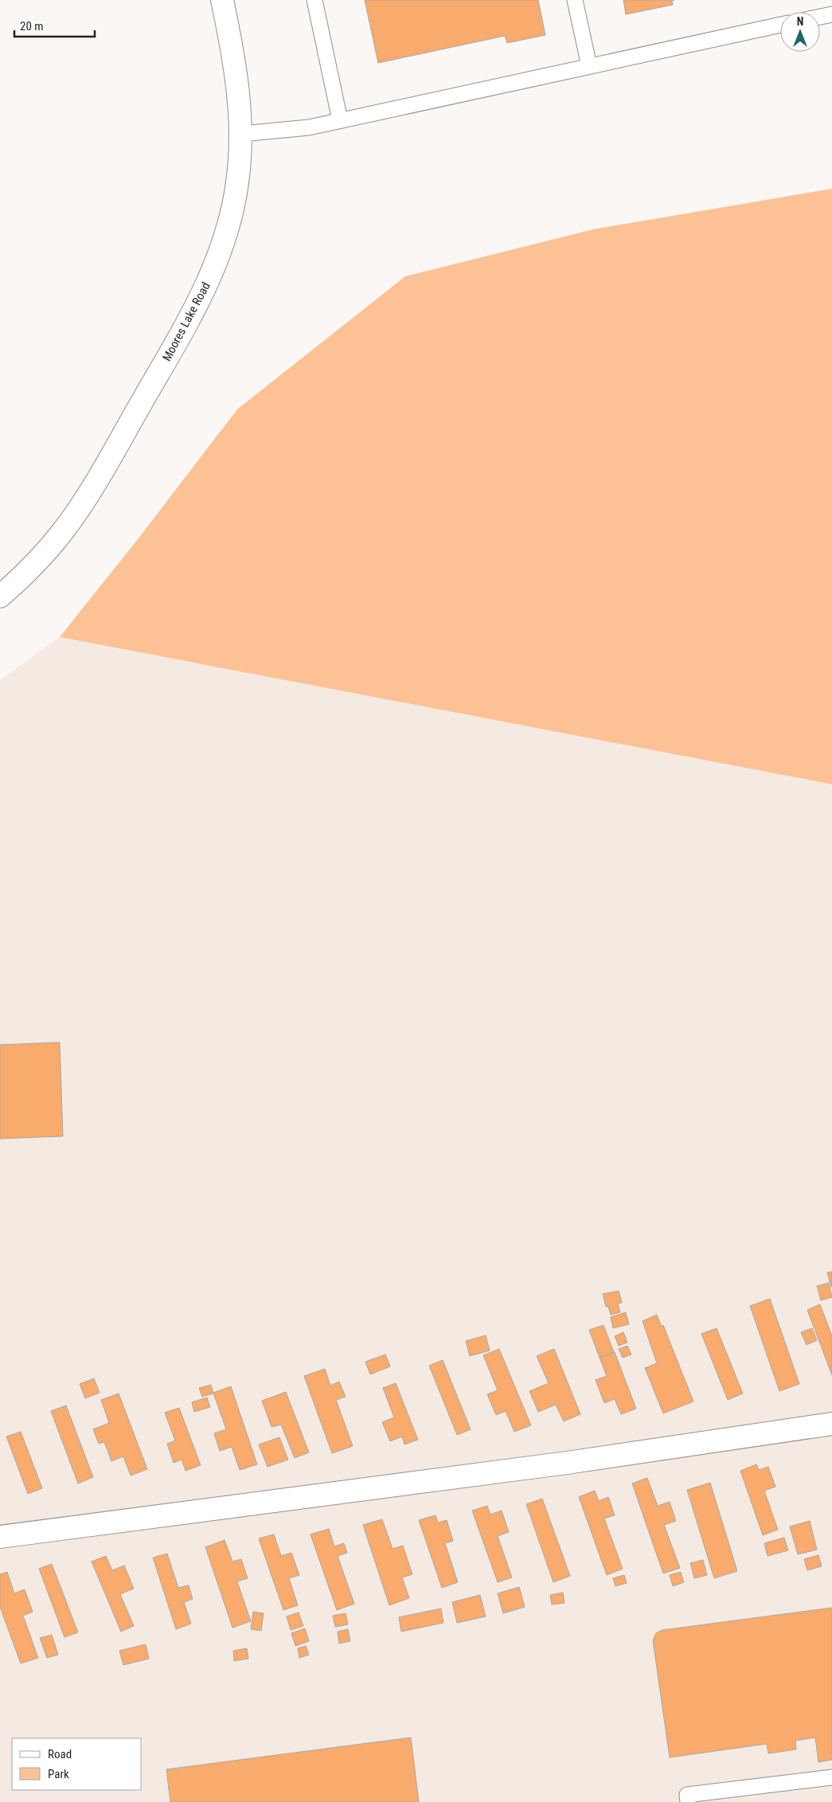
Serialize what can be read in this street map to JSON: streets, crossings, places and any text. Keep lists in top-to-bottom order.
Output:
{
  "streets": {
    "street": ["Moores Lake Road"]
  },
  "legend": ["Road", "Park"],
  "scale_bar": "20 m",
  "north": "top"
}
